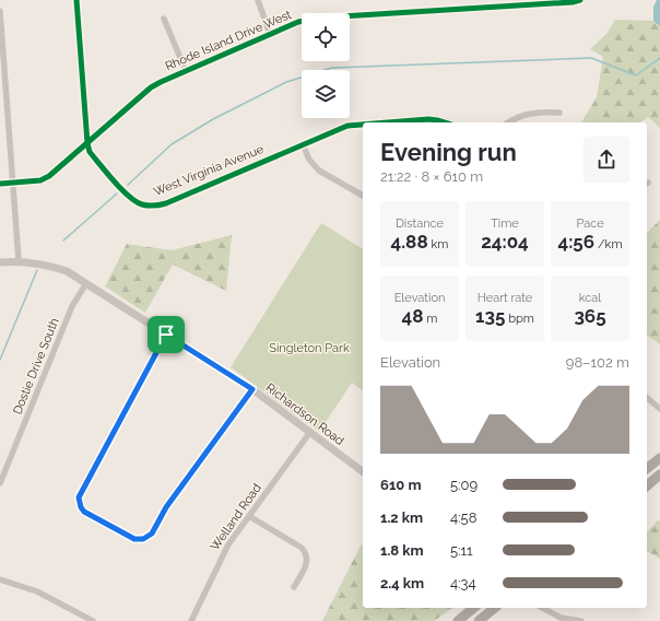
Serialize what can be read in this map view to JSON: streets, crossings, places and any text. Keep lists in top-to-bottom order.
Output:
{
  "streets": {
    "street": [
      "Rhode Island Drive West",
      "West Virginia Avenue",
      "Dostie Drive South",
      "Richardson Road",
      "Welland Road"
    ]
  },
  "crossings": [
    ["Rhode Island Drive West", "West Virginia Avenue"],
    ["Dostie Drive South", "Richardson Road"],
    ["Richardson Road", "Welland Road"]
  ],
  "parks": ["Singleton Park"],
  "page": {
    "heading": ["Evening run", "21:22 · 8 × 610 m"],
    "stats": [
      ["Distance", "4.88 km"],
      ["Time", "24:04"],
      ["Pace", "4:56 /km"],
      ["Elevation", "48 m"],
      ["Heart rate", "135 bpm"],
      ["kcal", "365"]
    ],
    "chart": ["Elevation", "98–102 m"],
    "list": [
      {
        "name": "610 m",
        "note": "5:09"
      },
      {
        "name": "1.2 km",
        "note": "4:58"
      },
      {
        "name": "1.8 km",
        "note": "5:11"
      },
      {
        "name": "2.4 km",
        "note": "4:34"
      }
    ]
  }
}
